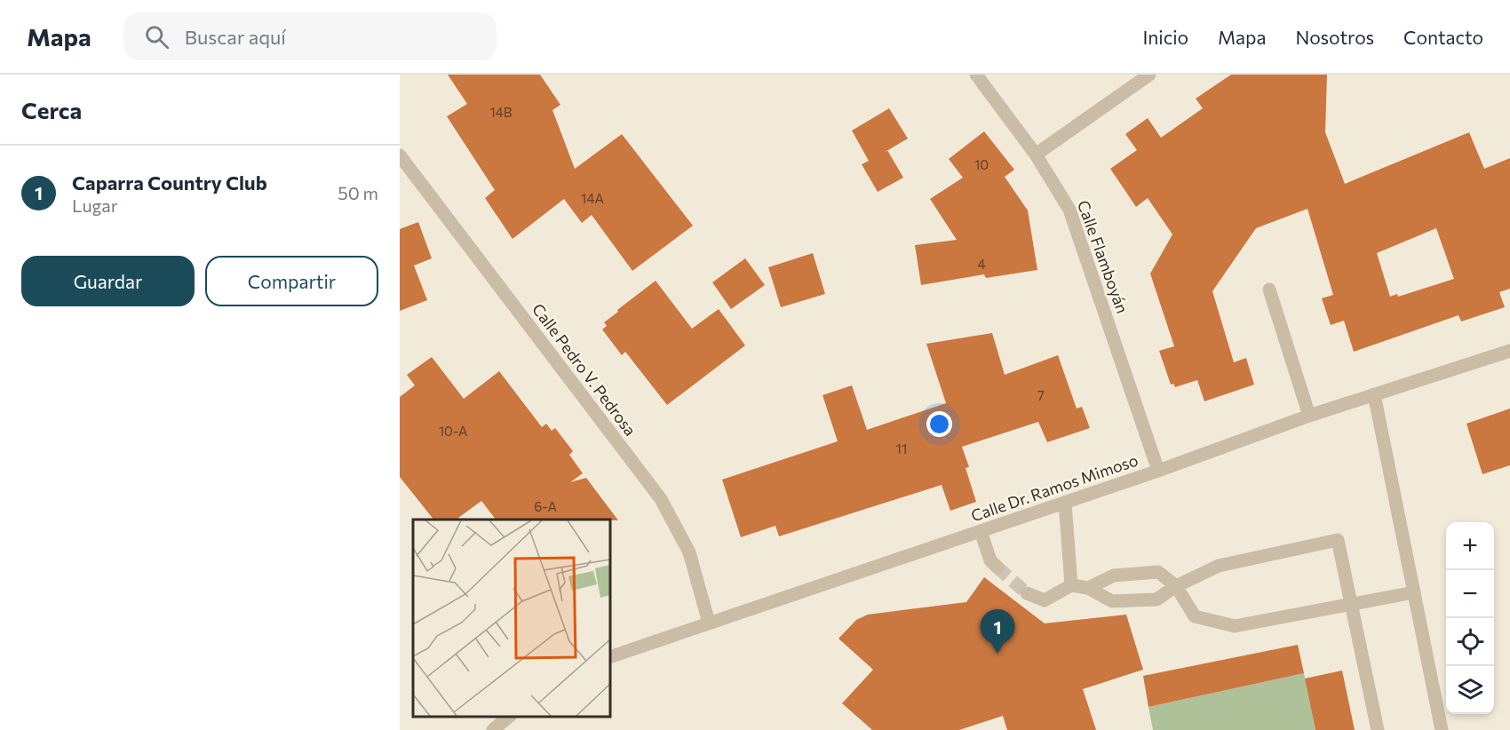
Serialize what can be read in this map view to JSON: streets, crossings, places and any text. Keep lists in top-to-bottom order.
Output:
{
  "streets": {
    "street": ["Calle Flamboyán", "Calle Pedro V. Pedrosa", "Calle Dr. Ramos Mimoso"]
  },
  "crossings": [
    ["Calle Flamboyán", "Calle Dr. Ramos Mimoso"],
    ["Calle Pedro V. Pedrosa", "Calle Dr. Ramos Mimoso"]
  ],
  "house_numbers": [
    "14B",
    "10",
    "14A",
    "4",
    "7",
    "10-A",
    "11",
    "6-A"
  ],
  "page": {
    "header": "Mapa",
    "search": "Buscar aquí",
    "nav": [
      "Inicio",
      "Mapa",
      "Nosotros",
      "Contacto"
    ],
    "heading": "Cerca",
    "list": [
      {
        "mark": "1",
        "name": "Caparra Country Club",
        "note": "Lugar",
        "value": "50 m"
      }
    ],
    "buttons": ["Guardar", "Compartir"],
    "map_buttons": ["+", "−"],
    "pins": "1"
  }
}
